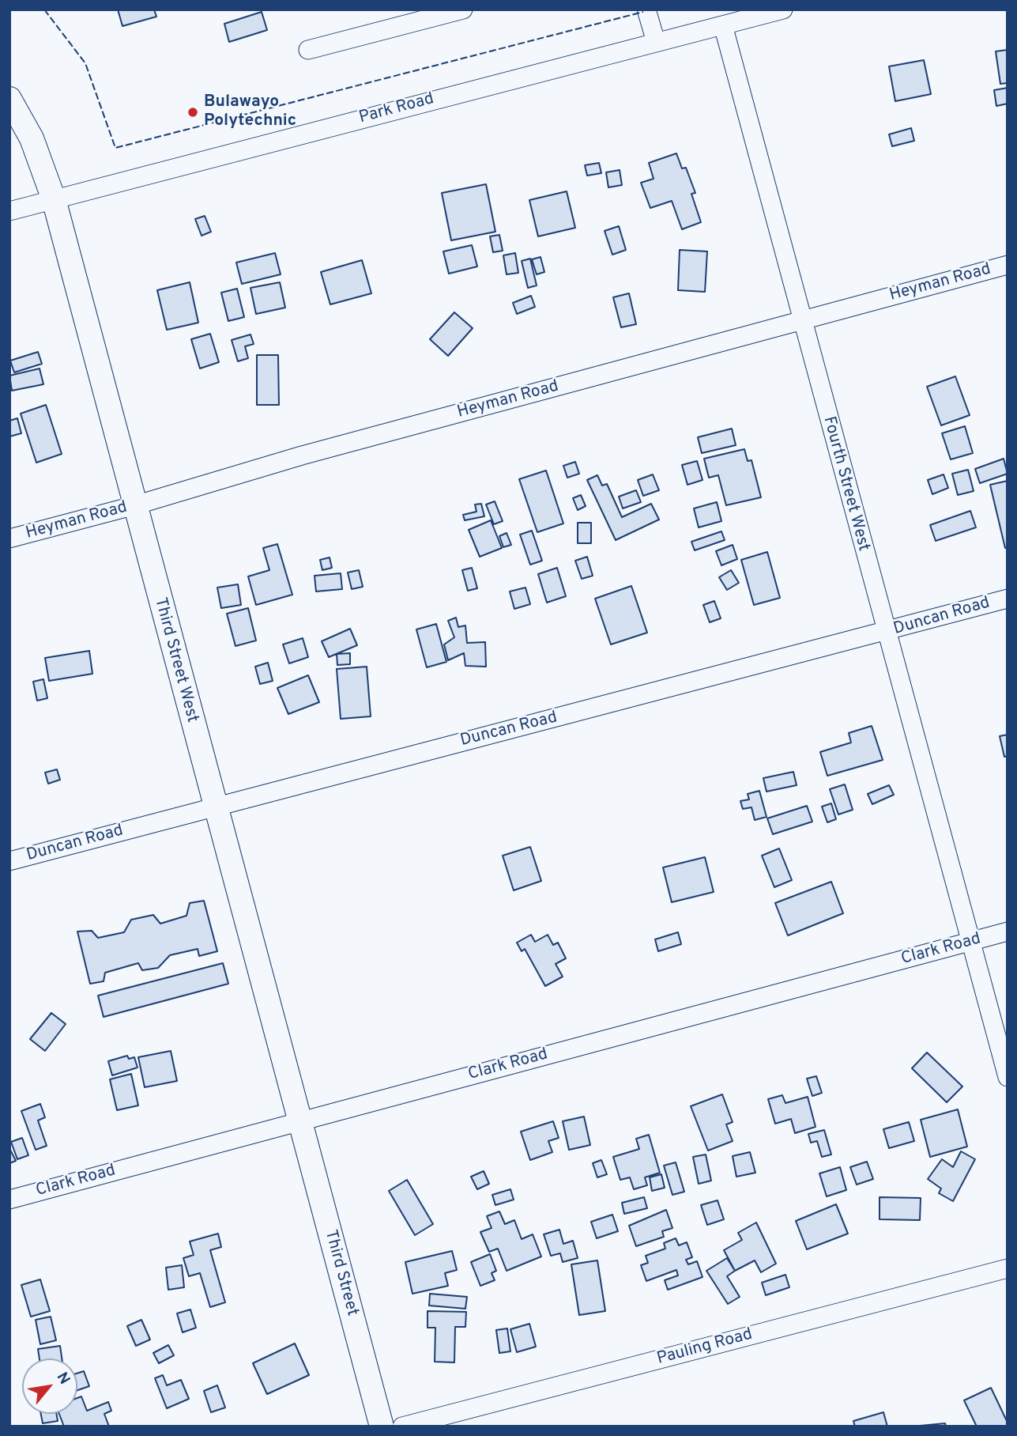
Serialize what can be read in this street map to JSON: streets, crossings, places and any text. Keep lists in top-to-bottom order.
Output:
{
  "streets": {
    "main road": ["Third Street West", "Third Street"],
    "street": [
      "Park Road",
      "Heyman Road",
      "Fourth Street West",
      "Duncan Road",
      "Clark Road",
      "Pauling Road"
    ]
  },
  "crossings": [
    ["Park Road", "Fourth Street West"],
    ["Park Road", "Third Street West"],
    ["Heyman Road", "Fourth Street West"],
    ["Heyman Road", "Third Street West"],
    ["Fourth Street West", "Duncan Road"],
    ["Fourth Street West", "Clark Road"],
    ["Duncan Road", "Third Street West"],
    ["Third Street West", "Clark Road"],
    ["Third Street West", "Third Street"],
    ["Clark Road", "Third Street"]
  ],
  "places": ["Bulawayo Polytechnic"],
  "north": "top right"
}
